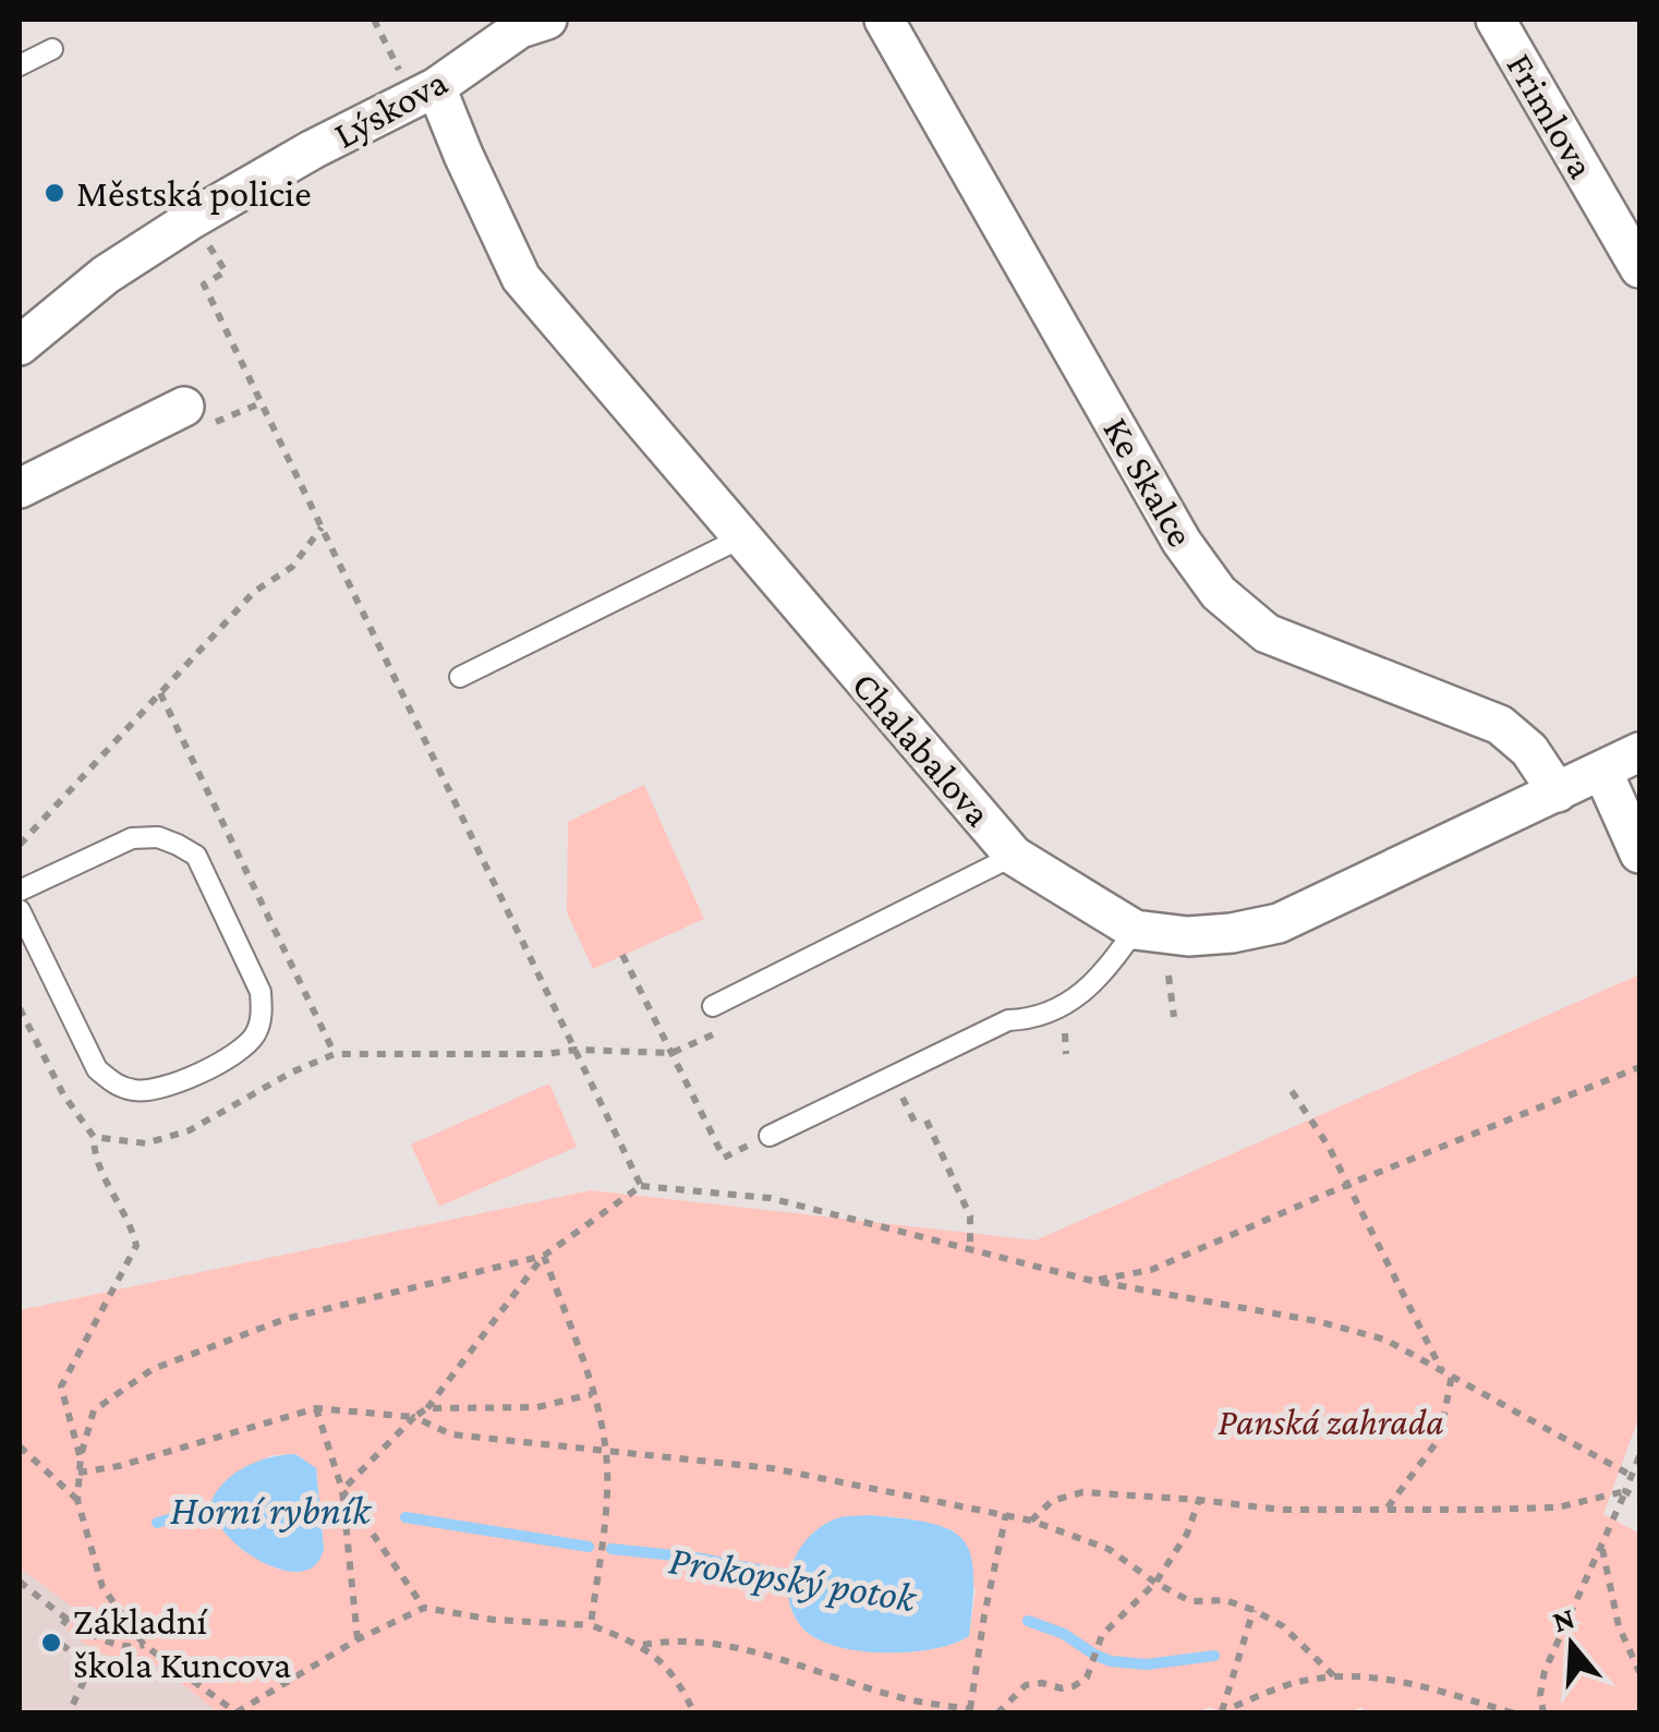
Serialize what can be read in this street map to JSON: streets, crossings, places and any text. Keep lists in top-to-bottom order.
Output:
{
  "streets": {
    "street": [
      "Lýskova",
      "Frimlova",
      "Ke Skalce",
      "Chalabalova"
    ]
  },
  "crossings": [
    ["Lýskova", "Chalabalova"],
    ["Ke Skalce", "Chalabalova"]
  ],
  "water": ["Horní rybník", "Prokopský potok"],
  "parks": ["Panská zahrada"],
  "places": ["Městská policie", "Základní škola Kuncova"],
  "north": "top"
}
